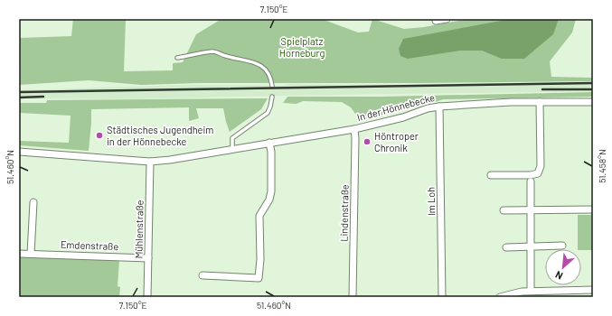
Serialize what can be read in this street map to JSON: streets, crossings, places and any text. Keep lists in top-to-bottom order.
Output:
{
  "streets": {
    "street": [
      "In der Hönnebecke",
      "Im Loh",
      "Lindenstraße",
      "Mühlenstraße",
      "Emdenstraße"
    ]
  },
  "crossings": [
    ["In der Hönnebecke", "Im Loh"],
    ["In der Hönnebecke", "Lindenstraße"],
    ["In der Hönnebecke", "Mühlenstraße"],
    ["Mühlenstraße", "Emdenstraße"]
  ],
  "parks": ["Spielplatz Horneburg"],
  "places": ["Städtisches Jugendheim in der Hönnebecke", "Höntroper Chronik"],
  "north": "bottom left",
  "coordinates": ["7.150°E", "51.458°N", "51.460°N"]
}
